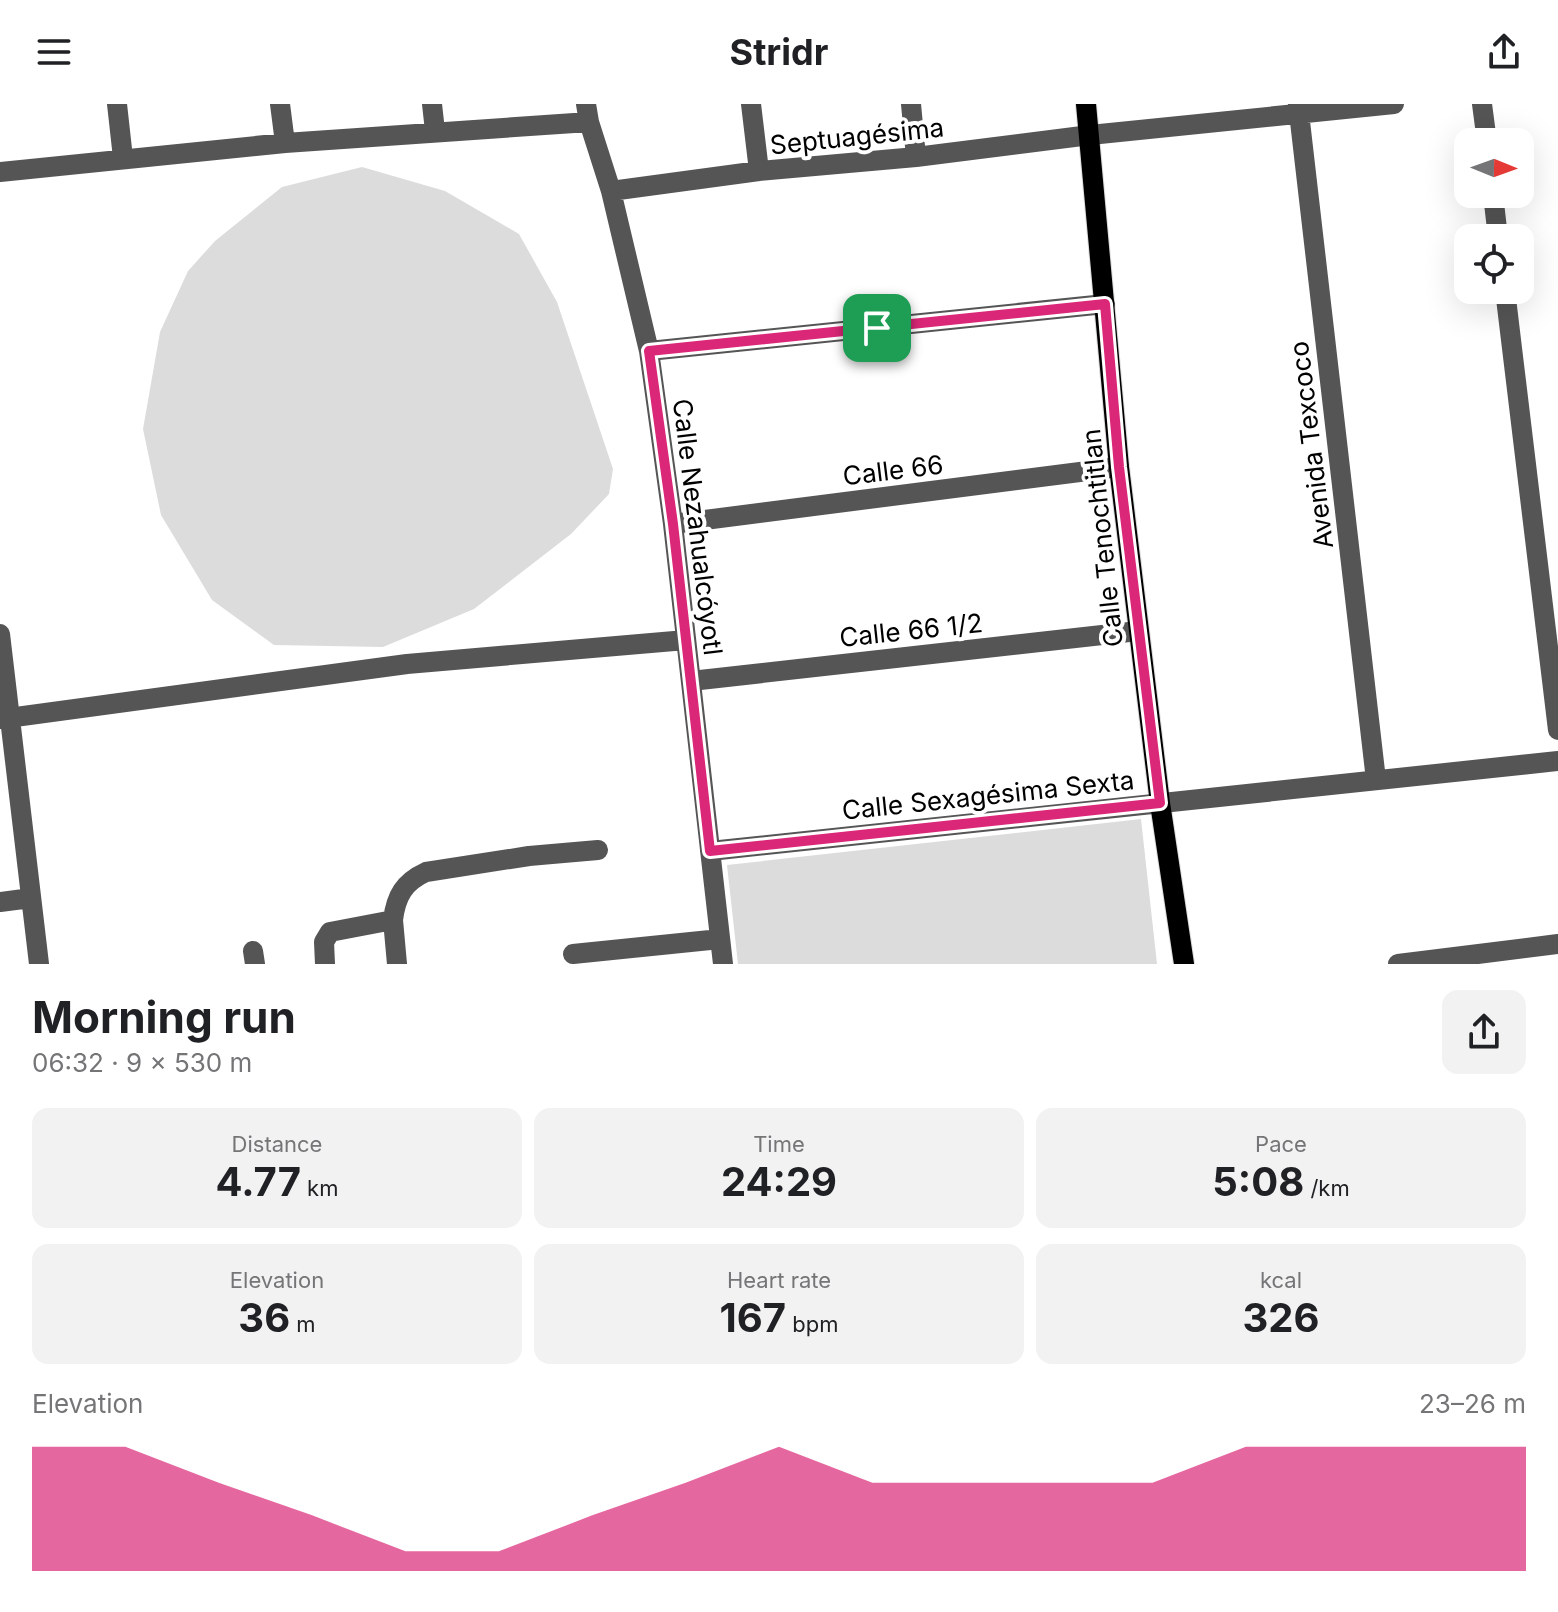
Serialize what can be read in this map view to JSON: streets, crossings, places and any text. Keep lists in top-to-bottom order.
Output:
{
  "streets": {
    "main road": ["Calle Tenochtitlan"],
    "street": [
      "Septuagésima",
      "Avenida Texcoco",
      "Calle 66",
      "Calle Nezahualcóyotl",
      "Calle 66 1/2",
      "Calle Sexagésima Sexta"
    ]
  },
  "crossings": [
    ["Septuagésima", "Avenida Texcoco"],
    ["Septuagésima", "Calle Nezahualcóyotl"],
    ["Septuagésima", "Calle Tenochtitlan"],
    ["Avenida Texcoco", "Calle Sexagésima Sexta"],
    ["Calle 66", "Calle Nezahualcóyotl"],
    ["Calle 66", "Calle Tenochtitlan"],
    ["Calle Nezahualcóyotl", "Calle 66 1/2"],
    ["Calle Nezahualcóyotl", "Calle Sexagésima Sexta"],
    ["Calle Tenochtitlan", "Calle 66 1/2"],
    ["Calle Tenochtitlan", "Calle Sexagésima Sexta"]
  ],
  "north": "right",
  "page": {
    "header": "Stridr",
    "heading": ["Morning run", "06:32 · 9 × 530 m"],
    "stats": [
      ["Distance", "4.77 km"],
      ["Time", "24:29"],
      ["Pace", "5:08 /km"],
      ["Elevation", "36 m"],
      ["Heart rate", "167 bpm"],
      ["kcal", "326"]
    ],
    "chart": ["Elevation", "23–26 m"]
  }
}
